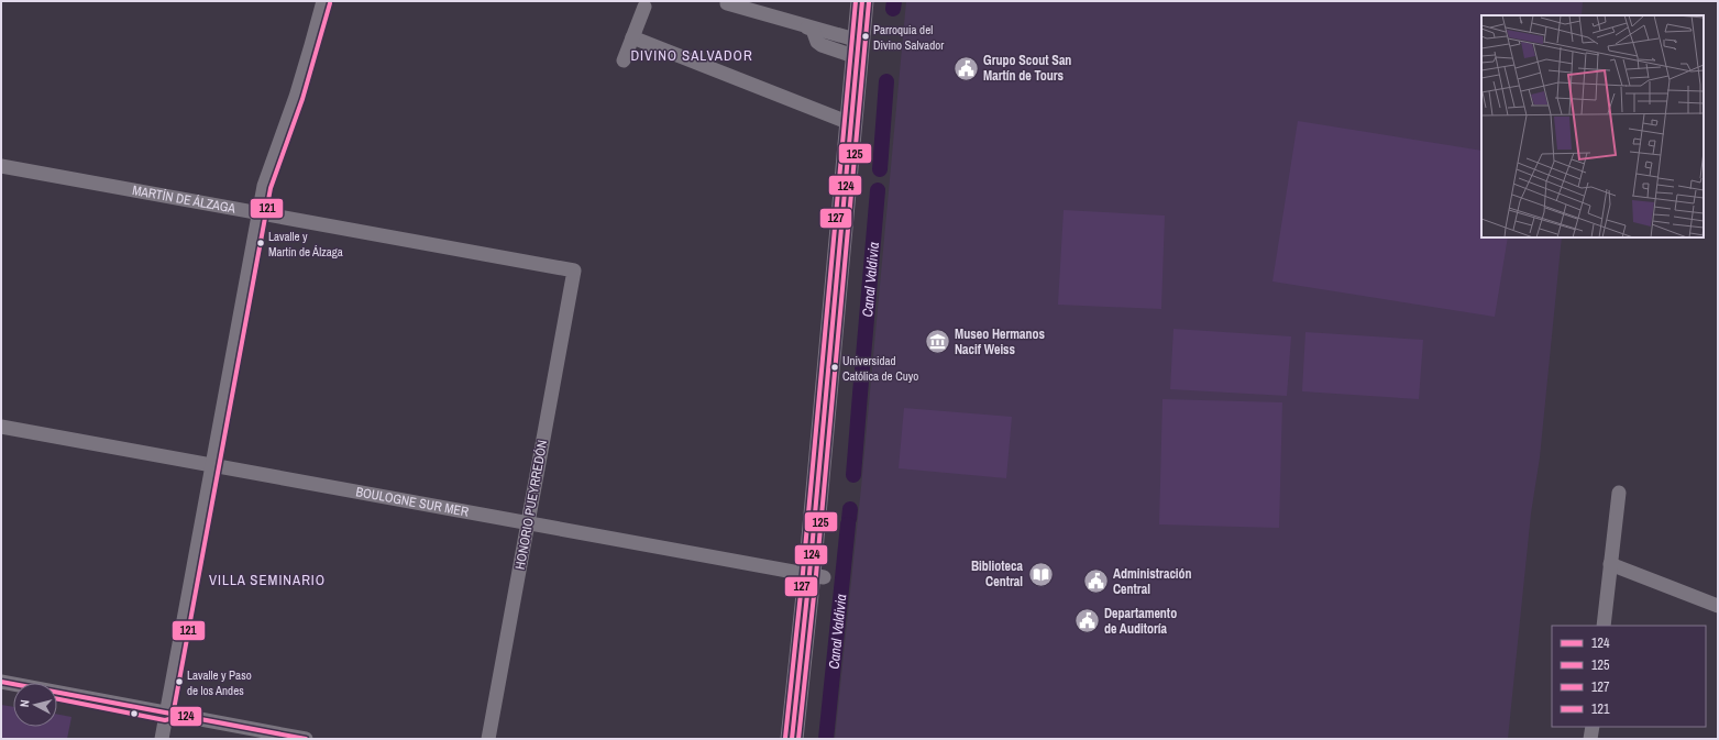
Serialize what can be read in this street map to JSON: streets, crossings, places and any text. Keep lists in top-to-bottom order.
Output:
{
  "streets": {
    "street": ["MARTÍN DE ÁLZAGA", "BOULOGNE SUR MER", "HONORIO PUEYRREDÓN"]
  },
  "crossings": [
    ["MARTÍN DE ÁLZAGA", "HONORIO PUEYRREDÓN"],
    ["BOULOGNE SUR MER", "HONORIO PUEYRREDÓN"]
  ],
  "districts": ["DIVINO SALVADOR", "VILLA SEMINARIO"],
  "water": ["Canal Valdivia"],
  "places": {
    "other": [
      "Parroquia del Divino Salvador",
      "Lavalle y Martín de Álzaga",
      "Universidad Católica de Cuyo",
      "Lavalle y Paso de los Andes"
    ],
    "public building": ["Grupo Scout San Martín de Tours", "Administración Central", "Departamento de Auditoría"],
    "museum": ["Museo Hermanos Nacif Weiss"],
    "library": ["Biblioteca Central"]
  },
  "lines": [
    "transit line 124",
    "transit line 127",
    "transit line 125",
    "transit line 121"
  ],
  "legend": [
    "124",
    "125",
    "127",
    "121"
  ],
  "north": "left"
}
